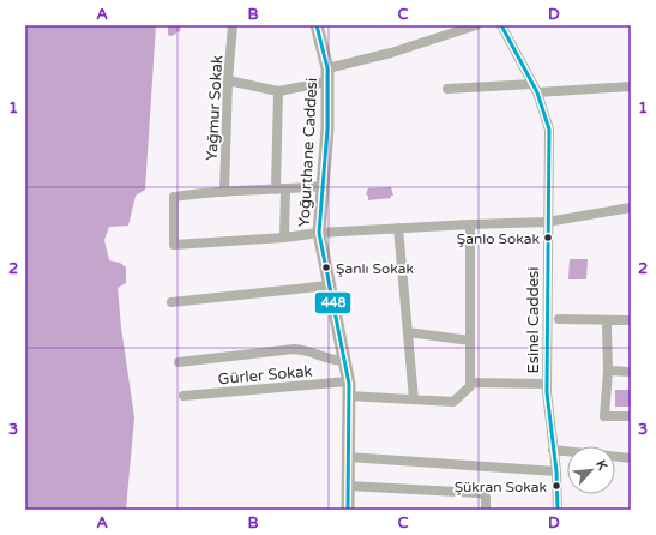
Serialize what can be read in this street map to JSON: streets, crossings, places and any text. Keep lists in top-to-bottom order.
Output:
{
  "streets": {
    "main road": ["Yoğurthane Caddesi"],
    "street": ["Yağmur Sokak", "Esinel Caddesi", "Gürler Sokak"]
  },
  "crossings": [
    ["Yoğurthane Caddesi", "Gürler Sokak"]
  ],
  "places": ["Şanlo Sokak", "Şanlı Sokak", "Şükran Sokak"],
  "lines": ["transit line 448"],
  "north": "top right",
  "grid": {
    "columns": [
      "A",
      "B",
      "C",
      "D"
    ],
    "rows": ["1", "2", "3"]
  }
}
